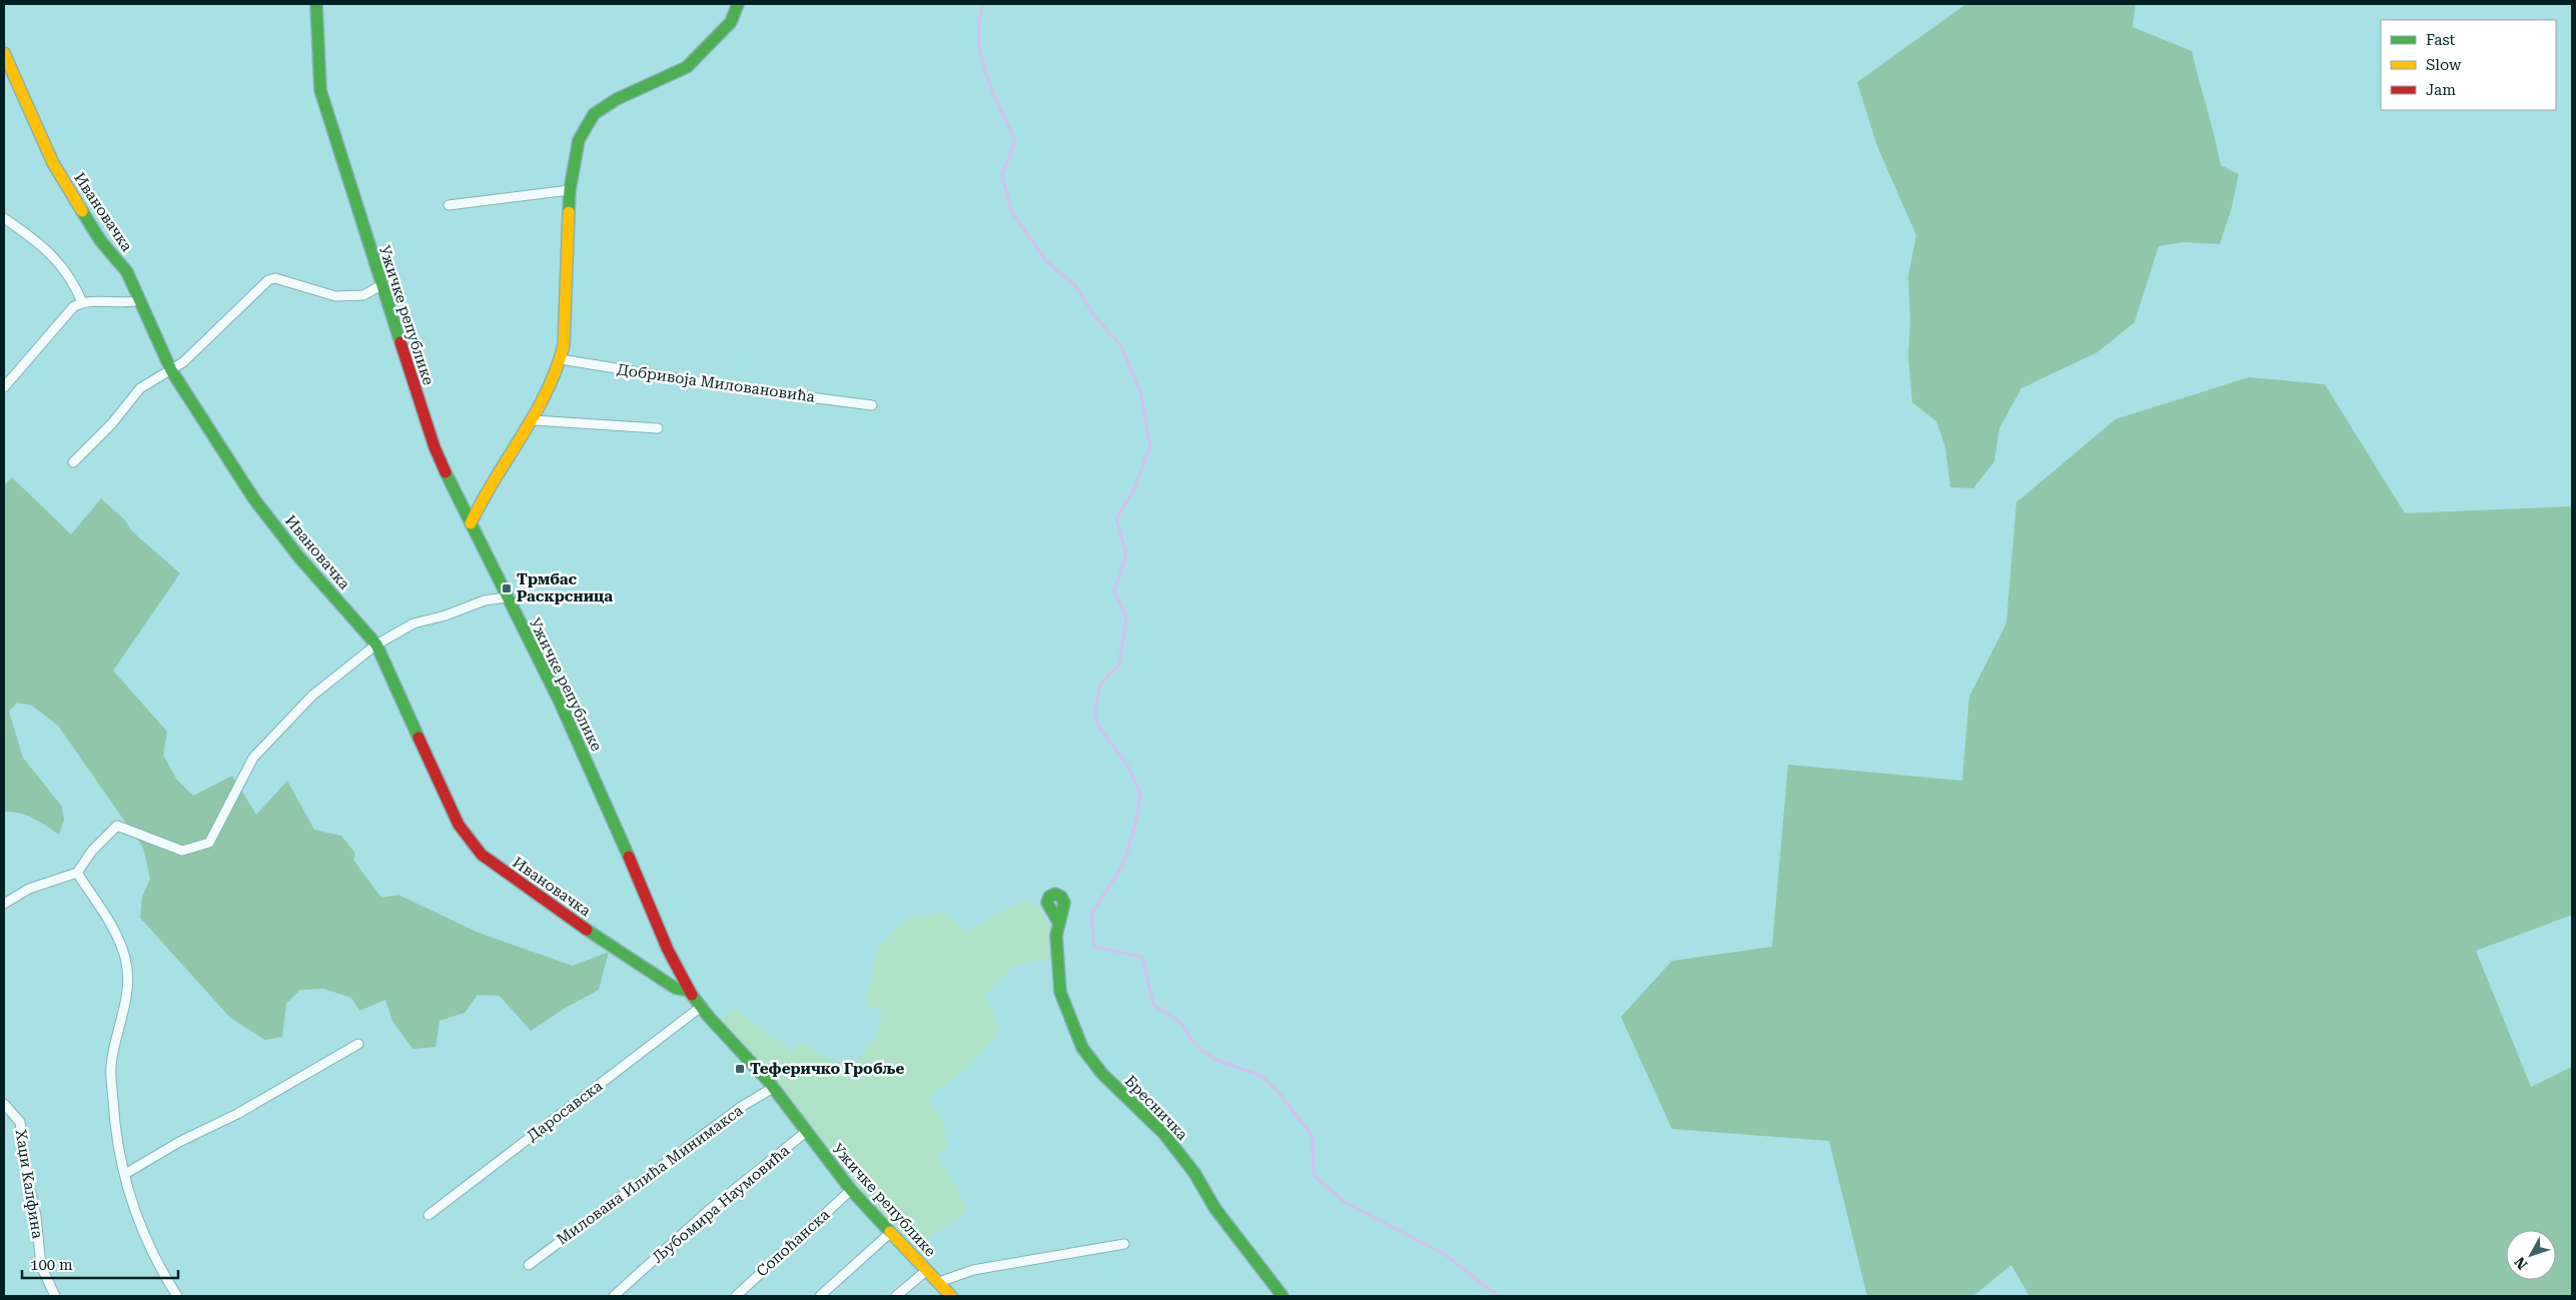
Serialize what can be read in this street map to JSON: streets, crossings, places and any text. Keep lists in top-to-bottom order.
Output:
{
  "streets": {
    "street": [
      "Ивановачка",
      "Ужичке републике",
      "Добривоја Миловановића",
      "Бресничка",
      "Даросавска",
      "Милована Илића Минимакса",
      "Хаџи Калфина",
      "Љубомира Наумовића",
      "Сопоћанска"
    ]
  },
  "crossings": [
    ["Ивановачка", "Ужичке републике"],
    ["Ужичке републике", "Даросавска"],
    ["Ужичке републике", "Милована Илића Минимакса"],
    ["Ужичке републике", "Љубомира Наумовића"],
    ["Ужичке републике", "Сопоћанска"]
  ],
  "places": {
    "transit": ["Трмбас Раскрсница", "Теферичко Гробље"]
  },
  "legend": ["Fast", "Slow", "Jam"],
  "scale_bar": "100 m",
  "north": "bottom left"
}
